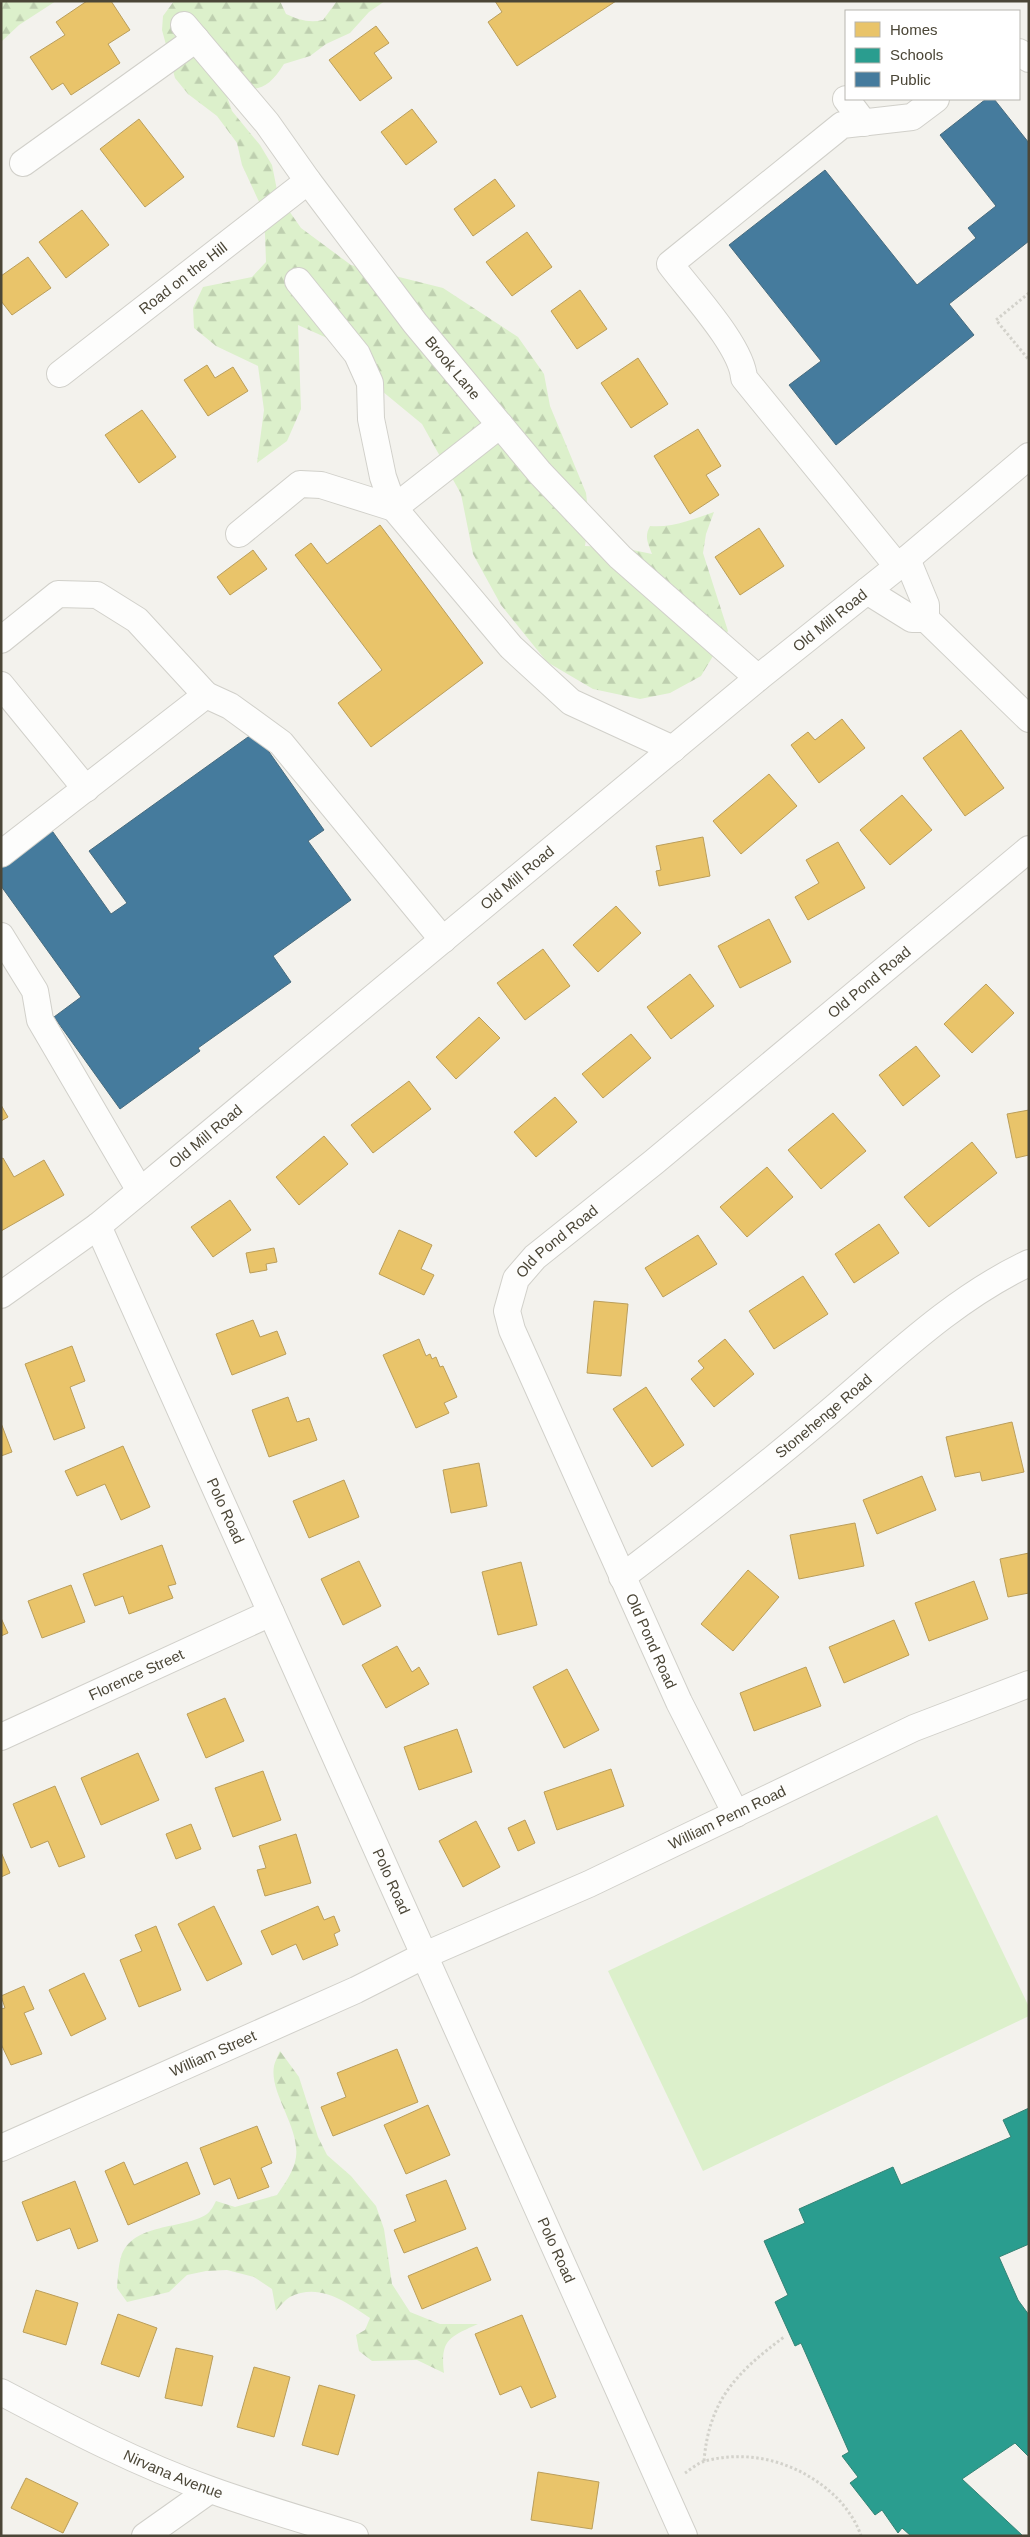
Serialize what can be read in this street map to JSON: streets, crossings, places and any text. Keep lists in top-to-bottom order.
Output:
{
  "streets": {
    "street": [
      "Road on the Hill",
      "Brook Lane",
      "Old Mill Road",
      "Old Pond Road",
      "Stonehenge Road",
      "Polo Road",
      "Florence Street",
      "William Penn Road",
      "William Street",
      "Nirvana Avenue"
    ]
  },
  "crossings": [
    ["Road on the Hill", "Brook Lane"],
    ["Brook Lane", "Old Mill Road"],
    ["Old Mill Road", "Polo Road"],
    ["Old Pond Road", "Stonehenge Road"],
    ["Old Pond Road", "William Penn Road"],
    ["Polo Road", "Florence Street"],
    ["Polo Road", "William Penn Road"],
    ["Polo Road", "William Street"],
    ["William Penn Road", "William Street"]
  ],
  "legend": ["Homes", "Schools", "Public"]
}
